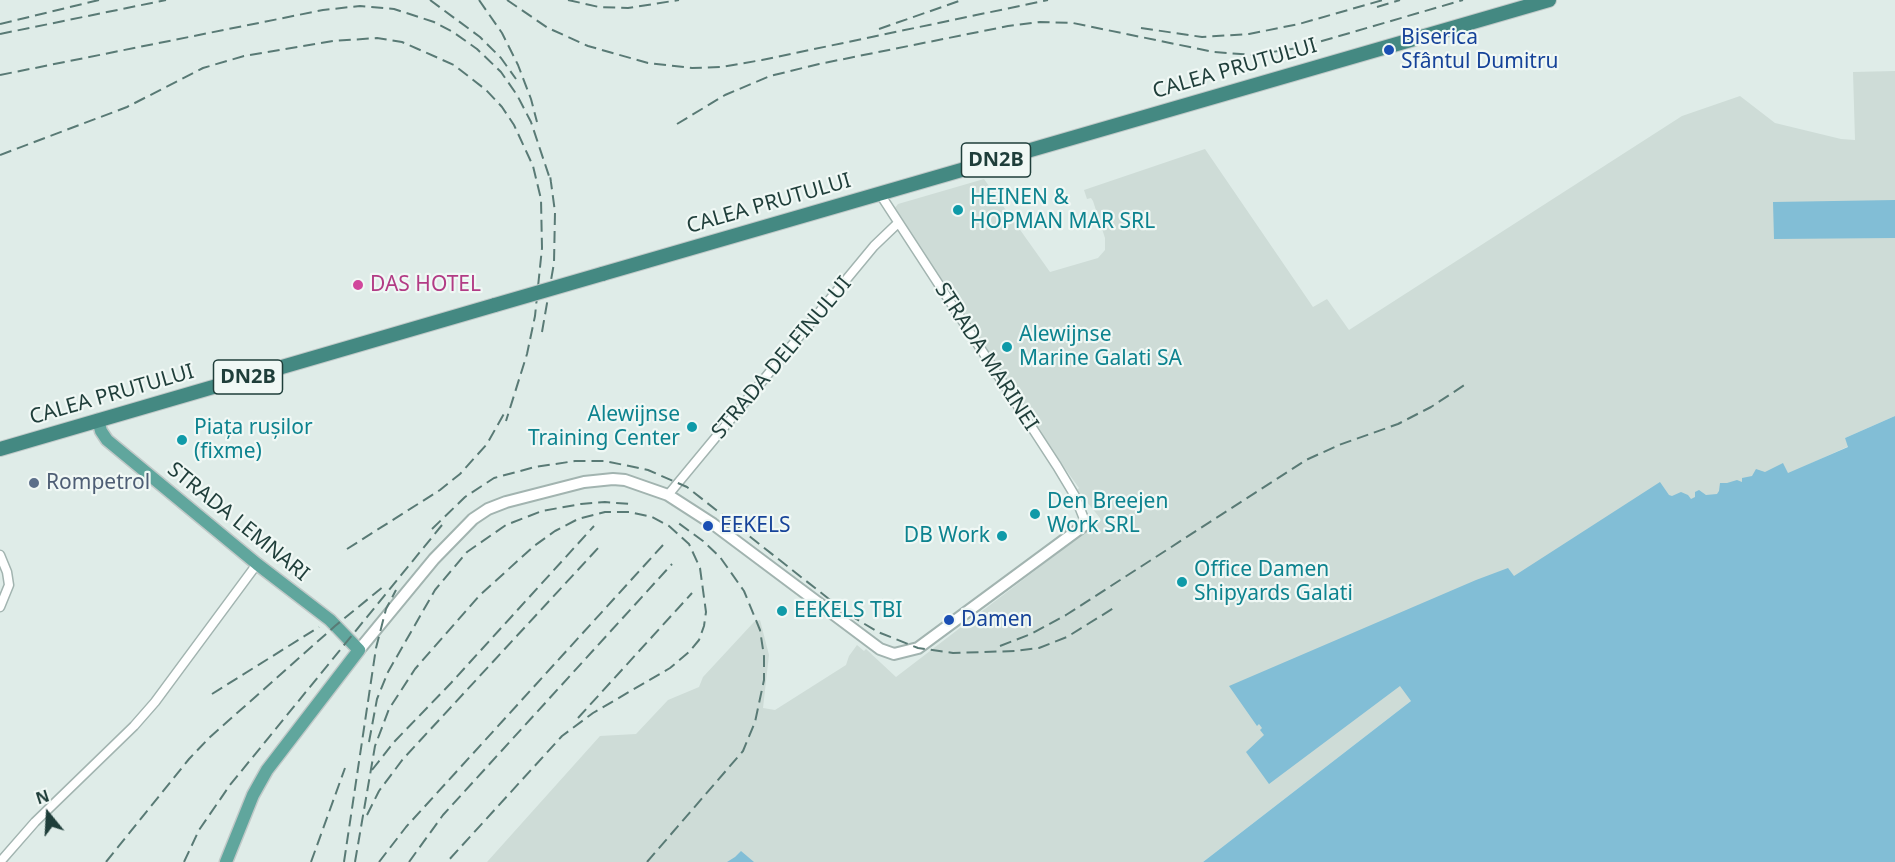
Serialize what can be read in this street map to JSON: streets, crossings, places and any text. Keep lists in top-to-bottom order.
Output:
{
  "streets": {
    "highway": ["CALEA PRUTULUI", "DN2B"],
    "main road": ["STRADA LEMNARI"],
    "street": ["STRADA MARINEI", "STRADA DELFINULUI"]
  },
  "crossings": [
    ["CALEA PRUTULUI", "STRADA MARINEI"],
    ["CALEA PRUTULUI", "STRADA LEMNARI"],
    ["STRADA MARINEI", "STRADA DELFINULUI"]
  ],
  "places": [
    "Biserica Sfântul Dumitru",
    "HEINEN & HOPMAN MAR SRL",
    "DAS HOTEL",
    "Alewijnse Marine Galati SA",
    "Alewijnse Training Center",
    "Piața rușilor (fixme)",
    "Rompetrol",
    "Den Breejen Work SRL",
    "EEKELS",
    "DB Work",
    "Office Damen Shipyards Galati",
    "EEKELS TBI",
    "Damen"
  ],
  "north": "top"
}
